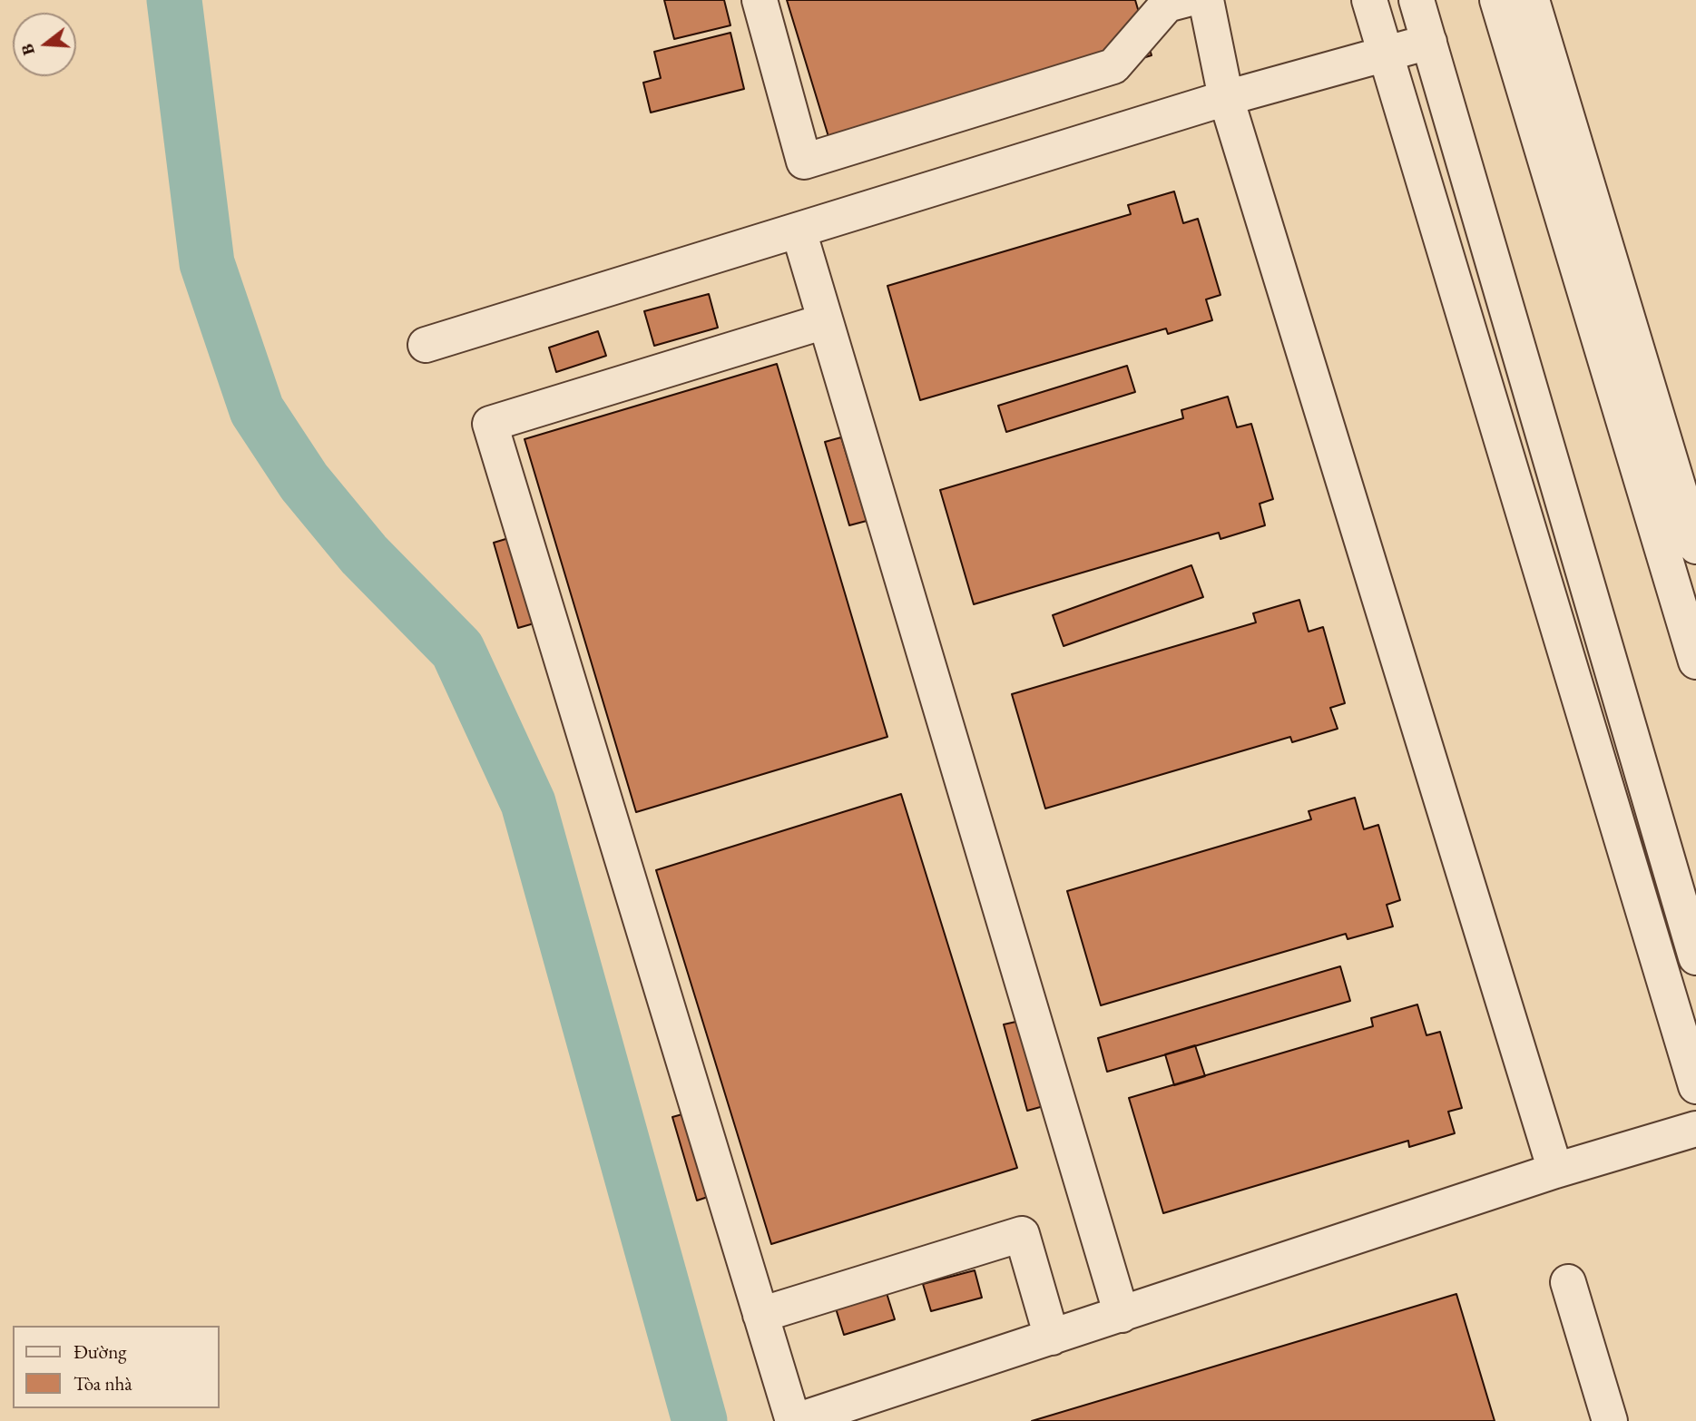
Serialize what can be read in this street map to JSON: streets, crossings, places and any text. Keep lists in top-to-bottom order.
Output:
{
  "legend": ["Đường", "Tòa nhà"],
  "north": "left"
}
